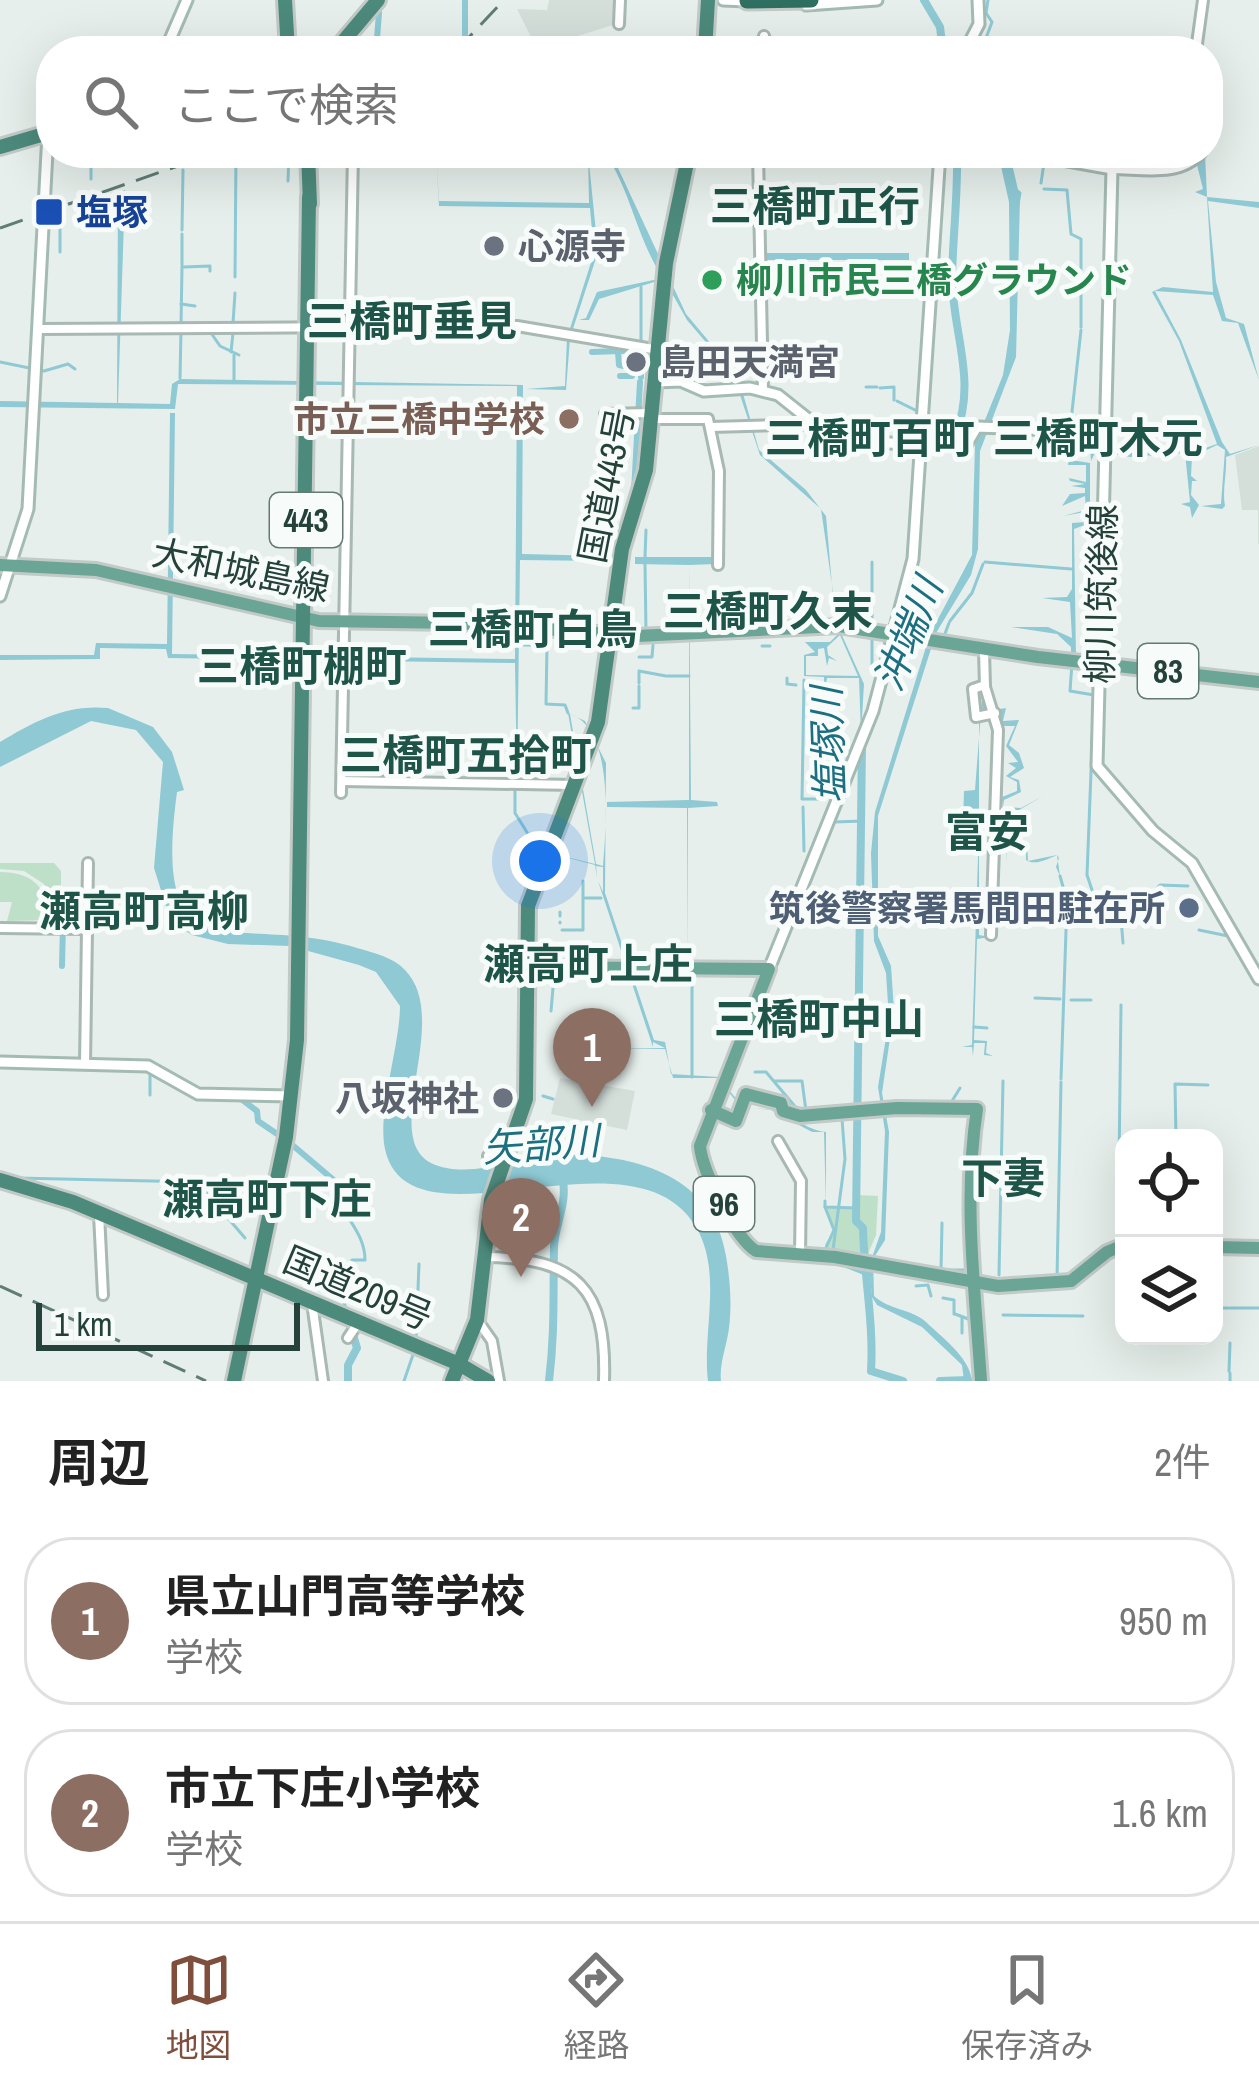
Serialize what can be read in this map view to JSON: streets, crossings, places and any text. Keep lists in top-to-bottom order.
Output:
{
  "streets": {
    "highway": ["国道443号", "443", "国道209号"],
    "main road": [
      "大和城島線",
      "柳川筑後線",
      "83",
      "96"
    ]
  },
  "crossings": [
    ["国道443号", "大和城島線"],
    ["国道443号", "国道209号"],
    ["443", "大和城島線"],
    ["443", "国道209号"],
    ["大和城島線", "柳川筑後線"]
  ],
  "districts": [
    "三橋町正行",
    "三橋町垂見",
    "三橋町百町",
    "三橋町木元",
    "三橋町久末",
    "三橋町白鳥",
    "三橋町棚町",
    "三橋町五拾町",
    "富安",
    "瀬高町高柳",
    "瀬高町上庄",
    "三橋町中山",
    "下妻",
    "瀬高町下庄"
  ],
  "water": ["沖端川", "塩塚川", "矢部川"],
  "places": {
    "transit": ["塩塚"],
    "other": [
      "心源寺",
      "柳川市民三橋グラウンド",
      "島田天満宮",
      "市立三橋中学校",
      "筑後警察署馬間田駐在所",
      "八坂神社"
    ]
  },
  "scale_bar": "1 km",
  "page": {
    "search": "ここで検索",
    "pins": ["1", "2"],
    "scale": "1 km",
    "heading": ["周辺", "2件"],
    "list": [
      {
        "mark": "1",
        "name": "県立山門高等学校",
        "note": "学校",
        "value": "950 m"
      },
      {
        "mark": "2",
        "name": "市立下庄小学校",
        "note": "学校",
        "value": "1.6 km"
      }
    ],
    "nav": ["地図", "経路", "保存済み"]
  }
}
